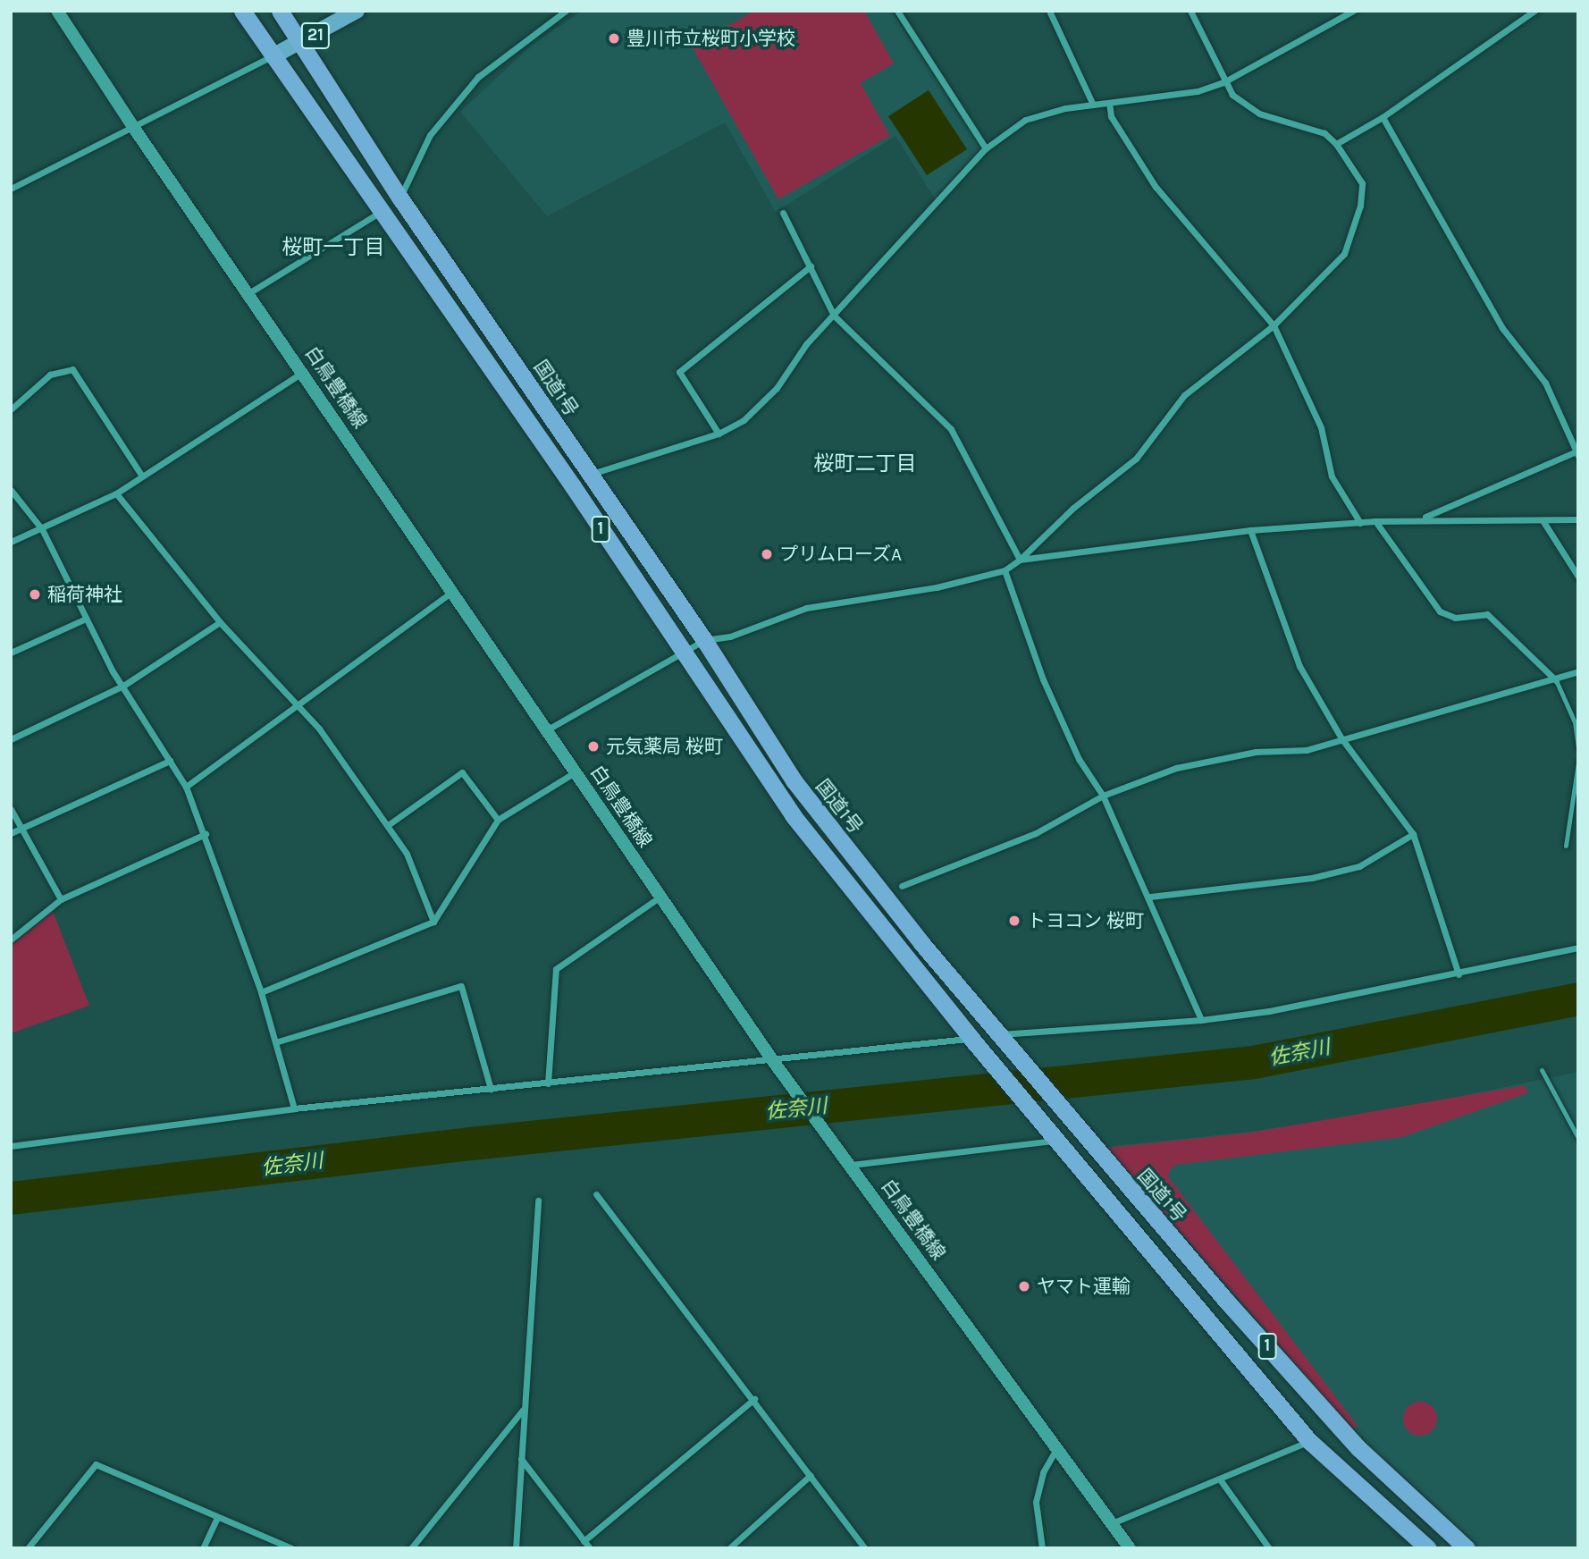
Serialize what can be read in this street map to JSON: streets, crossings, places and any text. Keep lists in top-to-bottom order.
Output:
{
  "streets": {
    "highway": ["国道1号", "1"],
    "main road": ["21", "白鳥豊橋線"]
  },
  "crossings": [
    ["21", "国道1号"],
    ["21", "1"]
  ],
  "districts": ["桜町一丁目", "桜町二丁目"],
  "water": ["佐奈川"],
  "places": [
    "豊川市立桜町小学校",
    "プリムローズA",
    "稲荷神社",
    "元気薬局 桜町",
    "トヨコン 桜町",
    "ヤマト運輸"
  ]
}
